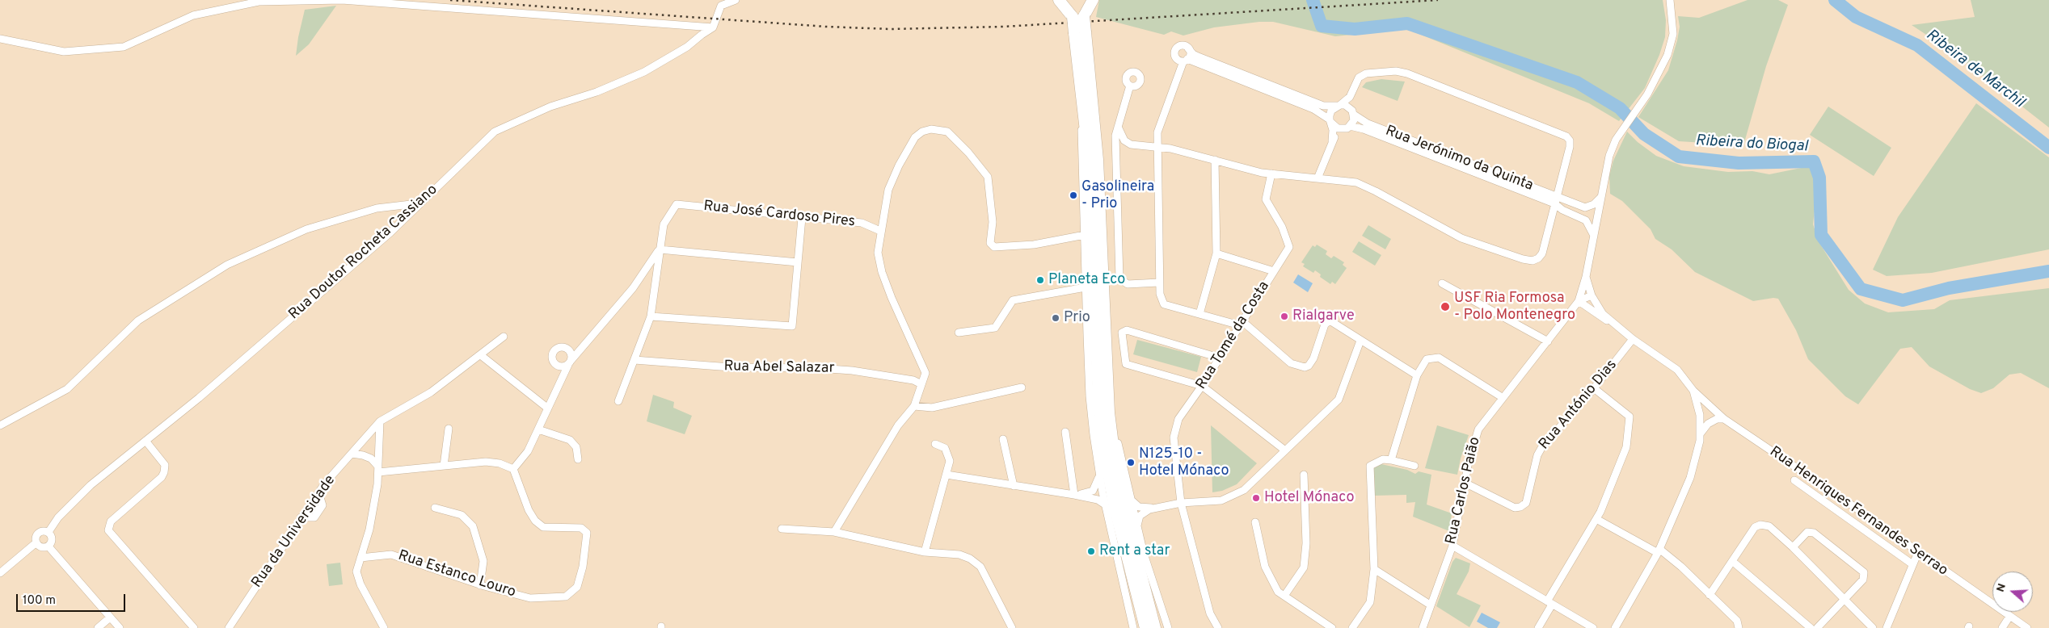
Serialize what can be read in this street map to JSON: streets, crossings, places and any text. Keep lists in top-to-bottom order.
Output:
{
  "streets": {
    "street": [
      "Rua Jerónimo da Quinta",
      "Rua José Cardoso Pires",
      "Rua Doutor Rocheta Cassiano",
      "Rua Tomé da Costa",
      "Rua Abel Salazar",
      "Rua António Dias",
      "Rua Carlos Paião",
      "Rua Henriques Fernandes Serrao",
      "Rua da Universidade",
      "Rua Estanco Louro"
    ]
  },
  "crossings": [
    ["Rua António Dias", "Rua Carlos Paião"]
  ],
  "water": ["Ribeira de Marchil", "Ribeira do Biogal"],
  "places": [
    "Gasolineira - Prio",
    "Planeta Eco",
    "USF Ria Formosa - Polo Montenegro",
    "Rialgarve",
    "Prio",
    "N125-10 - Hotel Mónaco",
    "Hotel Mónaco",
    "Rent a star"
  ],
  "scale_bar": "100 m",
  "north": "left"
}
